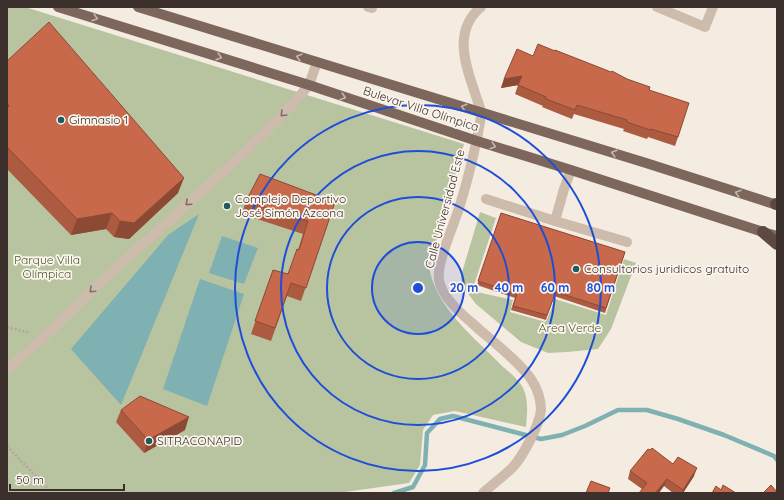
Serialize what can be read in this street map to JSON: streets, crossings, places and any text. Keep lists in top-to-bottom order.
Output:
{
  "streets": {
    "main road": ["Bulevar Villa Olímpica"],
    "street": ["Calle Universidad Este"]
  },
  "crossings": [
    ["Bulevar Villa Olímpica", "Calle Universidad Este"]
  ],
  "parks": ["Parque Villa Olímpica", "Area Verde"],
  "places": [
    "Gimnasio 1",
    "Complejo Deportivo José Simón Azcona",
    "Consultorios juridicos gratuito",
    "SITRACONAPID"
  ],
  "scale_bar": "50 m",
  "rings": [
    "20 m",
    "40 m",
    "60 m",
    "80 m"
  ]
}
